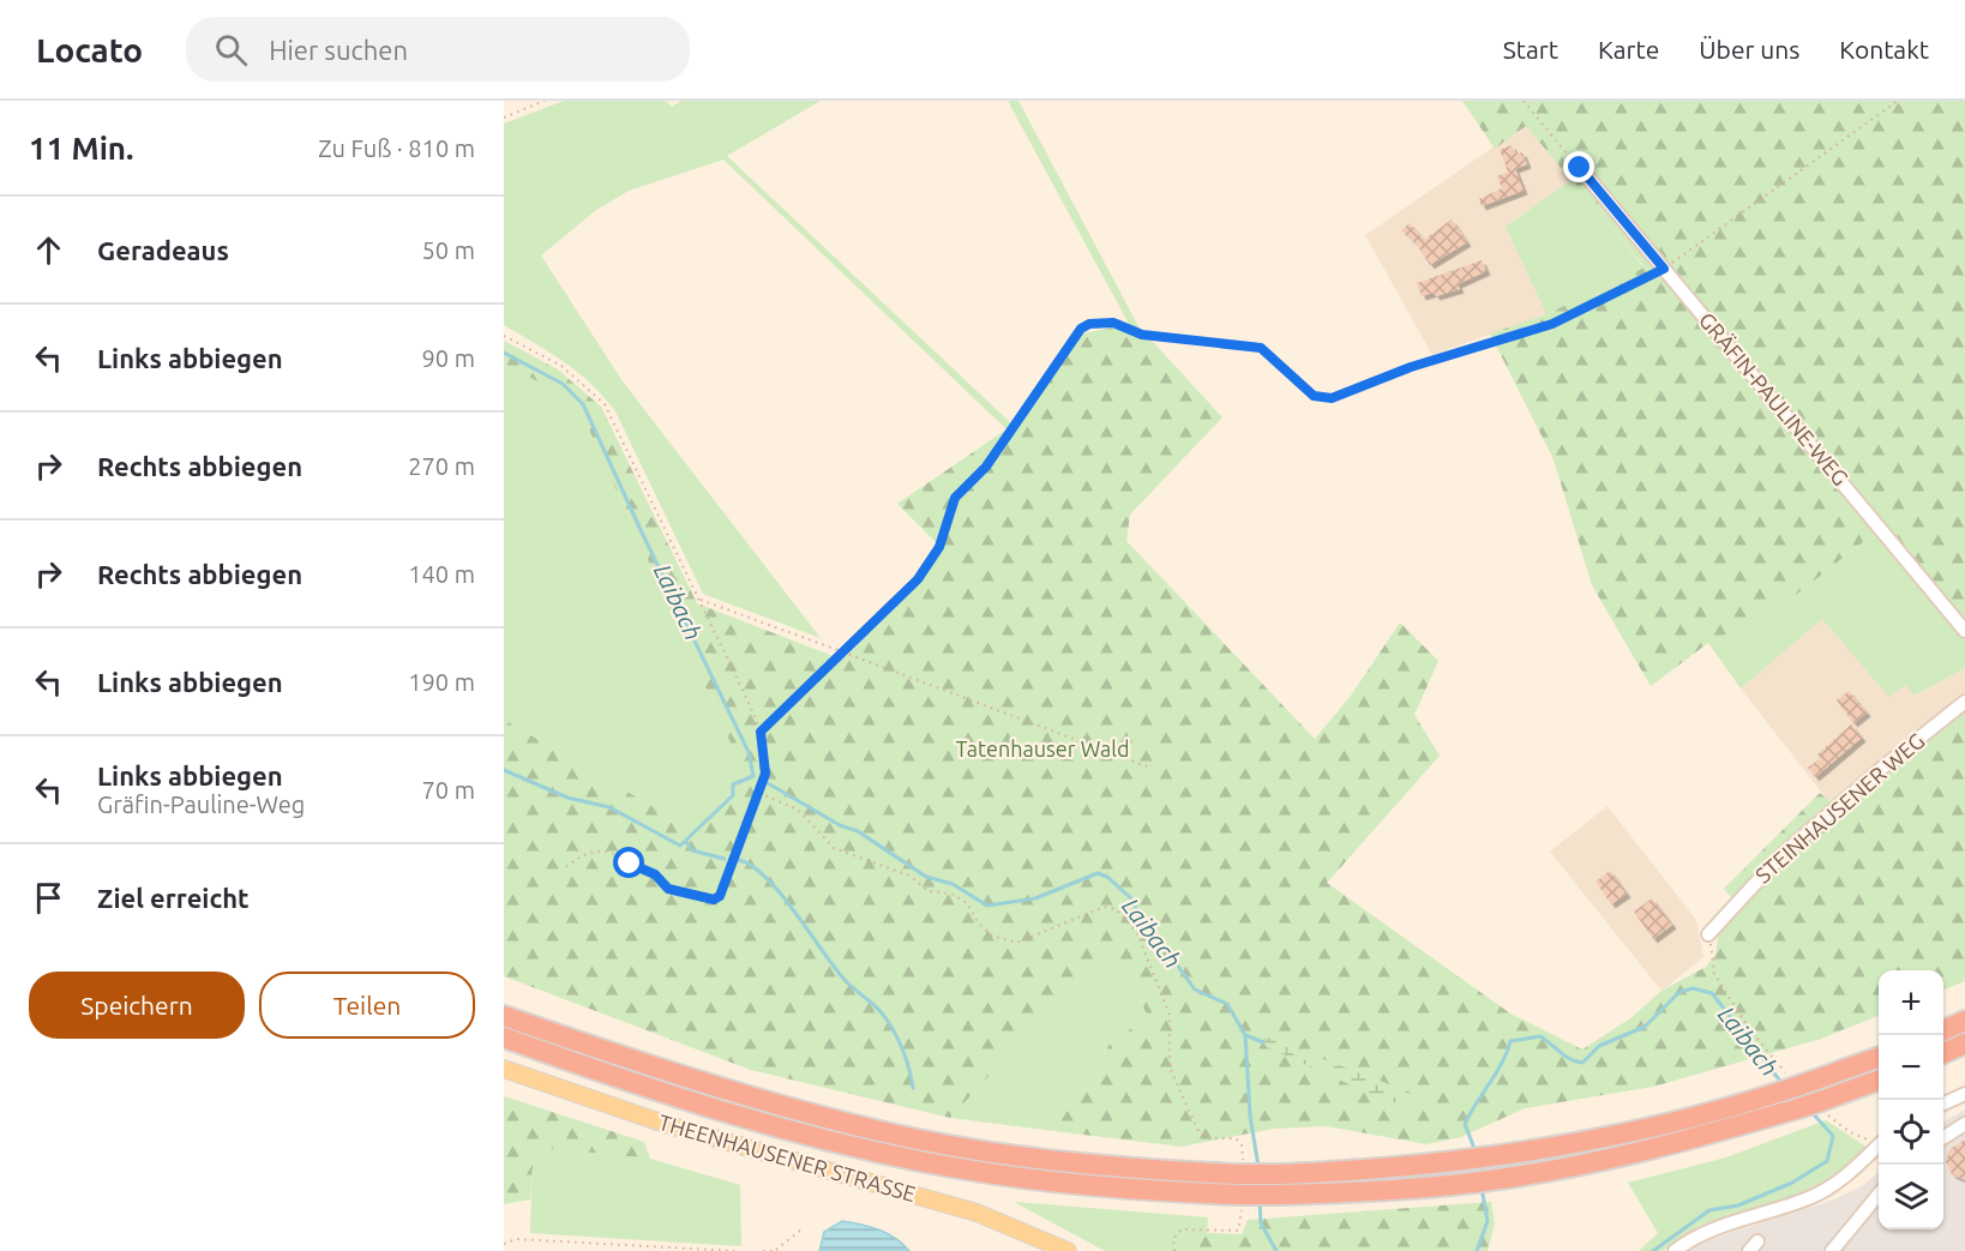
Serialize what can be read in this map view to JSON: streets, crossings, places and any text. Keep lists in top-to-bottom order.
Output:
{
  "streets": {
    "main road": ["THEENHAUSENER STRASSE"],
    "street": ["GRÄFIN-PAULINE-WEG", "STEINHAUSENER WEG"]
  },
  "water": ["Laibach"],
  "parks": ["Tatenhauser Wald"],
  "page": {
    "header": "Locato",
    "search": "Hier suchen",
    "nav": [
      "Start",
      "Karte",
      "Über uns",
      "Kontakt"
    ],
    "heading": ["11 Min.", "Zu Fuß · 810 m"],
    "list": [
      ["Geradeaus", "50 m"],
      ["Links abbiegen", "90 m"],
      ["Rechts abbiegen", "270 m"],
      ["Rechts abbiegen", "140 m"],
      ["Links abbiegen", "190 m"],
      ["Links abbiegen", "Gräfin-Pauline-Weg", "70 m"],
      "Ziel erreicht"
    ],
    "buttons": ["Speichern", "Teilen"],
    "map_buttons": ["+", "−"]
  }
}
